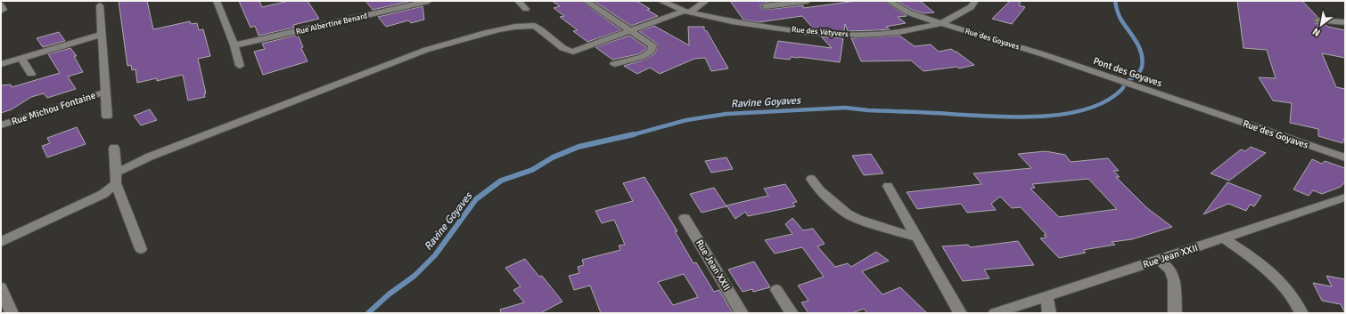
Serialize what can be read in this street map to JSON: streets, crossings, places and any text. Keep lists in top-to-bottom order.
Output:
{
  "streets": {
    "street": [
      "Rue Albertine Benard",
      "Rue des Vétyvers",
      "Rue des Goyaves",
      "Pont des Goyaves",
      "Rue Michou Fontaine",
      "Rue Jean XXII"
    ]
  },
  "crossings": [
    ["Rue des Vétyvers", "Rue des Goyaves"],
    ["Rue des Goyaves", "Pont des Goyaves"]
  ],
  "water": ["Ravine Goyaves"],
  "north": "bottom left"
}
